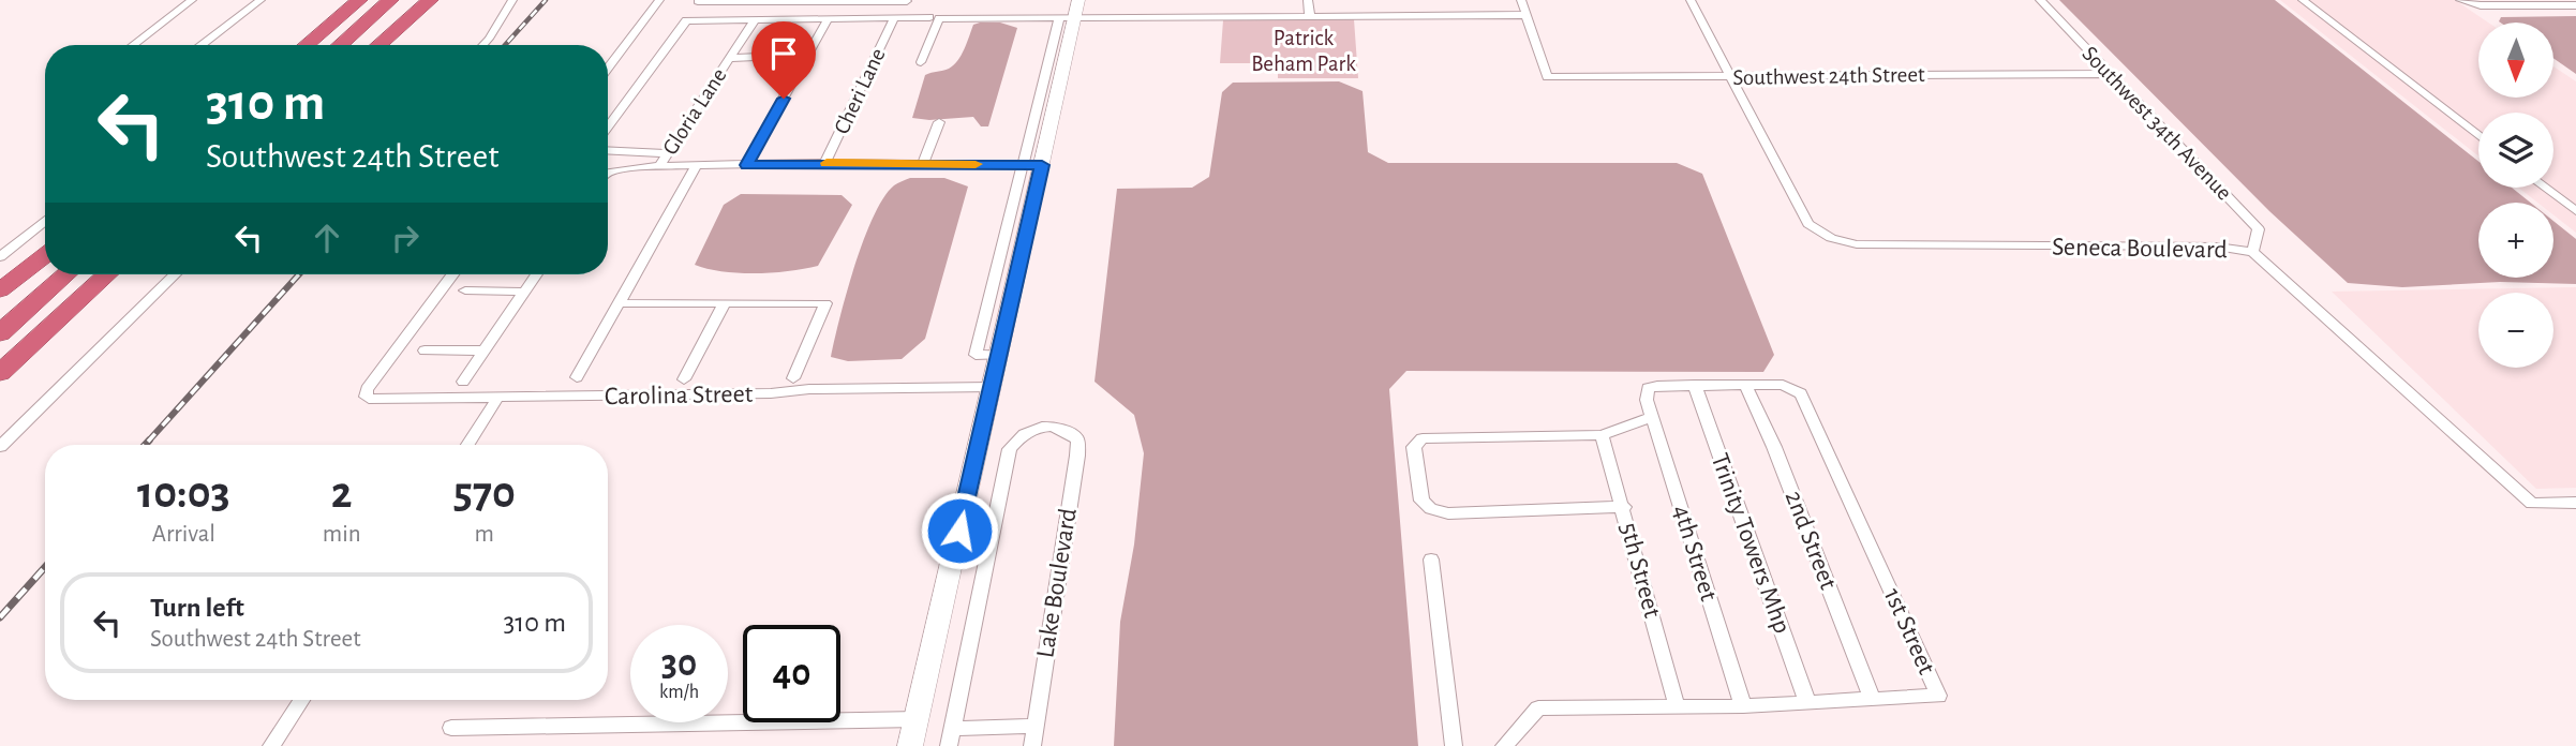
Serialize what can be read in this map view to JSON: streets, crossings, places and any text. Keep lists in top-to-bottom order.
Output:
{
  "streets": {
    "street": [
      "Southwest 24th Street",
      "Cheri Lane",
      "Gloria Lane",
      "Southwest 34th Avenue",
      "Seneca Boulevard",
      "Carolina Street",
      "2nd Street",
      "Trinity Towers Mhp",
      "4th Street",
      "5th Street",
      "Lake Boulevard",
      "1st Street"
    ]
  },
  "crossings": [
    ["Southwest 24th Street", "Southwest 34th Avenue"],
    ["Southwest 24th Street", "Seneca Boulevard"],
    ["Southwest 34th Avenue", "Seneca Boulevard"],
    ["2nd Street", "1st Street"],
    ["Trinity Towers Mhp", "1st Street"],
    ["4th Street", "1st Street"],
    ["5th Street", "1st Street"]
  ],
  "parks": ["Patrick Beham Park"],
  "north": "bottom",
  "page": {
    "map_buttons": ["+", "−"],
    "turn": ["310 m", "Southwest 24th Street"],
    "eta": [
      "10:03",
      "Arrival",
      "2",
      "min",
      "570",
      "m"
    ],
    "list": [
      {
        "name": "Turn left",
        "note": "Southwest 24th Street",
        "value": "310 m"
      }
    ],
    "speed": "30 km/h",
    "limit": "40"
  }
}
